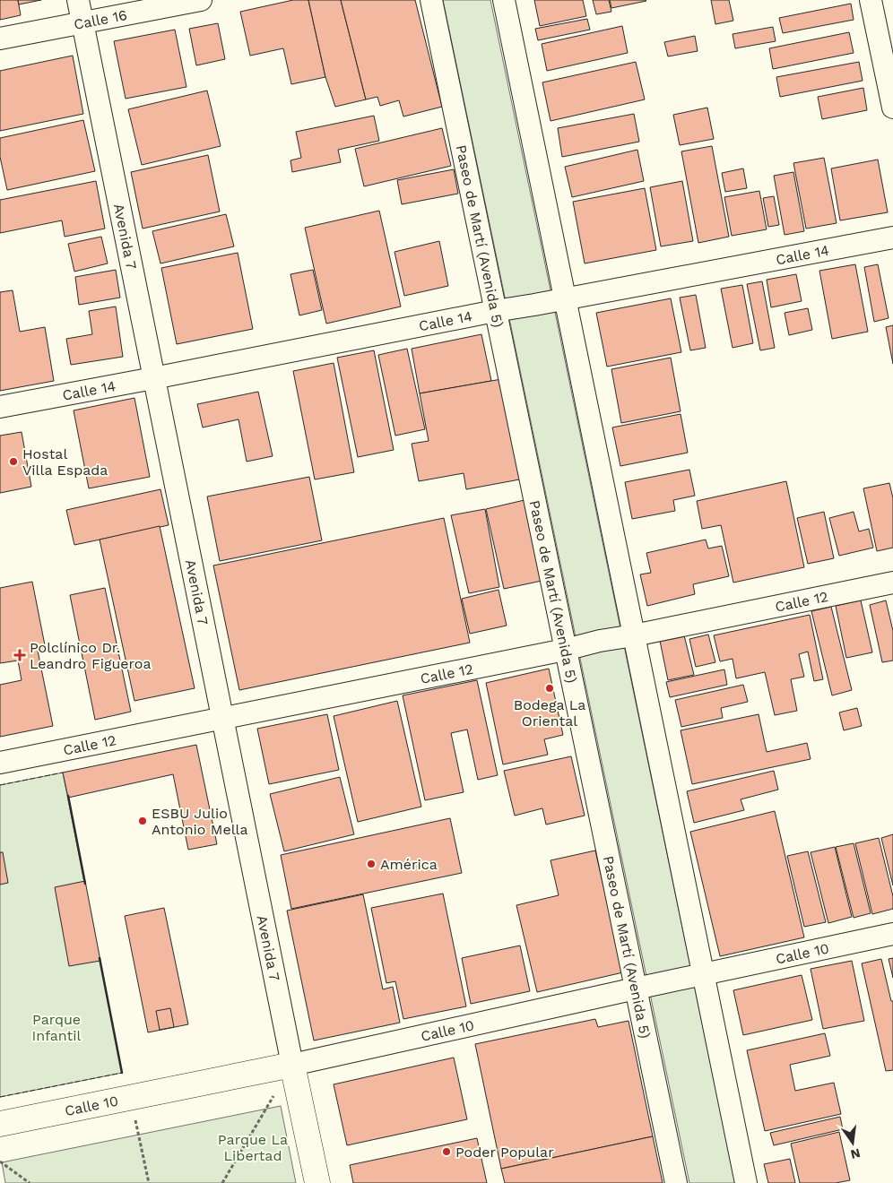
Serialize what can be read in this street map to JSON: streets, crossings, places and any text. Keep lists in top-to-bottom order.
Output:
{
  "streets": {
    "street": [
      "Calle 16",
      "Avenida 7",
      "Paseo de Martí (Avenida 5)",
      "Calle 14",
      "Calle 12",
      "Calle 10"
    ]
  },
  "crossings": [
    ["Calle 16", "Avenida 7"],
    ["Avenida 7", "Calle 14"],
    ["Avenida 7", "Calle 12"],
    ["Avenida 7", "Calle 10"],
    ["Paseo de Martí (Avenida 5)", "Calle 14"],
    ["Paseo de Martí (Avenida 5)", "Calle 12"],
    ["Paseo de Martí (Avenida 5)", "Calle 10"]
  ],
  "parks": ["Parque Infantil", "Parque La Libertad"],
  "places": {
    "other": [
      "Hostal Villa Espada",
      "Bodega La Oriental",
      "ESBU Julio Antonio Mella",
      "América",
      "Poder Popular"
    ],
    "health": ["Polclínico Dr. Leandro Figueroa"]
  },
  "north": "bottom"
}
